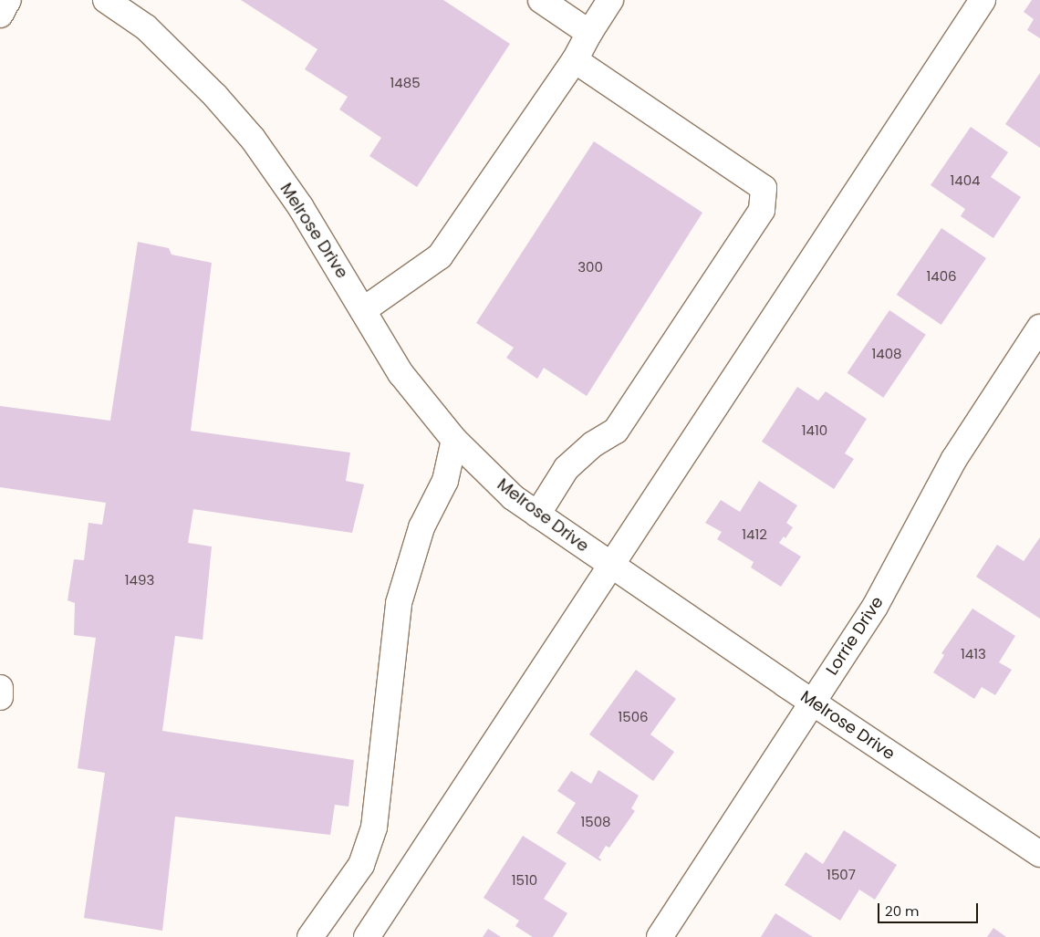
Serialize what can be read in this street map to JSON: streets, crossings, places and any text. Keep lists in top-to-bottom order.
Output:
{
  "streets": {
    "street": ["Melrose Drive", "Lorrie Drive"]
  },
  "crossings": [
    ["Melrose Drive", "Lorrie Drive"]
  ],
  "house_numbers": [
    "1485",
    "1404",
    "300",
    "1406",
    "1408",
    "1410",
    "1412",
    "1493",
    "1413",
    "1506",
    "1508",
    "1507",
    "1510"
  ],
  "scale_bar": "20 m"
}
